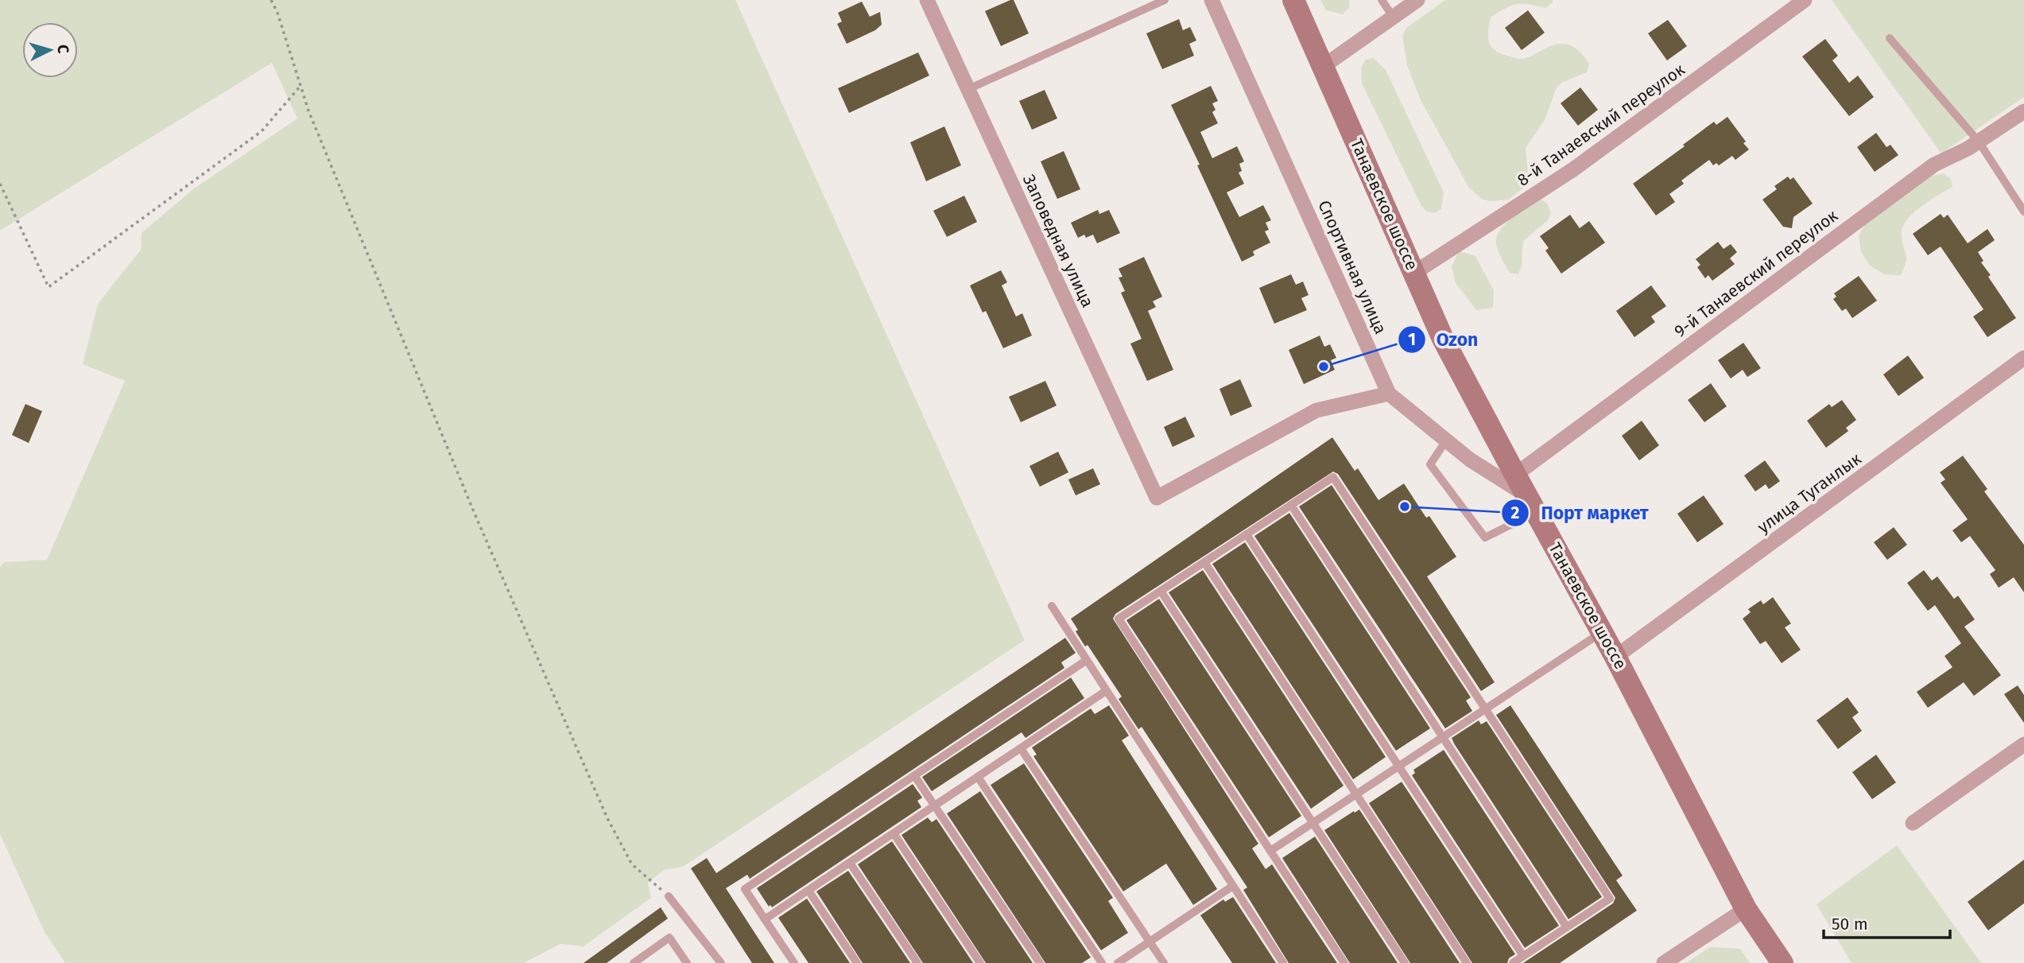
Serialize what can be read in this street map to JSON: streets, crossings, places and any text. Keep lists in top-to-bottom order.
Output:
{
  "streets": {
    "street": [
      "8-й Танаевский переулок",
      "Танаевское шоссе",
      "Заповедная улица",
      "Спортивная улица",
      "9-й Танаевский переулок",
      "улица Туганлык"
    ]
  },
  "crossings": [
    ["8-й Танаевский переулок", "Танаевское шоссе"],
    ["Танаевское шоссе", "Спортивная улица"],
    ["Танаевское шоссе", "9-й Танаевский переулок"],
    ["Танаевское шоссе", "улица Туганлык"],
    ["Заповедная улица", "Спортивная улица"]
  ],
  "places": ["Ozon", "Порт маркет"],
  "scale_bar": "50 m",
  "north": "right"
}
